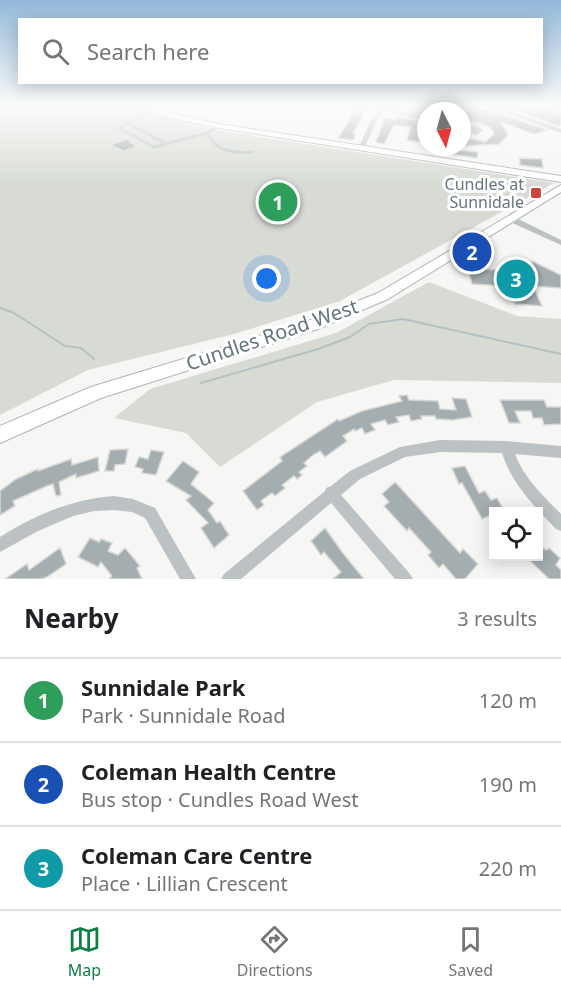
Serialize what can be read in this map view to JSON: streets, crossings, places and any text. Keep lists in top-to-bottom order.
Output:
{
  "streets": {
    "main road": ["Cundles Road West"]
  },
  "places": {
    "transit": ["Cundles at Sunnidale"]
  },
  "north": "bottom",
  "page": {
    "search": "Search here",
    "pins": ["1", "2", "3"],
    "heading": ["Nearby", "3 results"],
    "list": [
      {
        "mark": "1",
        "name": "Sunnidale Park",
        "note": "Park · Sunnidale Road",
        "value": "120 m"
      },
      {
        "mark": "2",
        "name": "Coleman Health Centre",
        "note": "Bus stop · Cundles Road West",
        "value": "190 m"
      },
      {
        "mark": "3",
        "name": "Coleman Care Centre",
        "note": "Place · Lillian Crescent",
        "value": "220 m"
      }
    ],
    "nav": ["Map", "Directions", "Saved"]
  }
}
